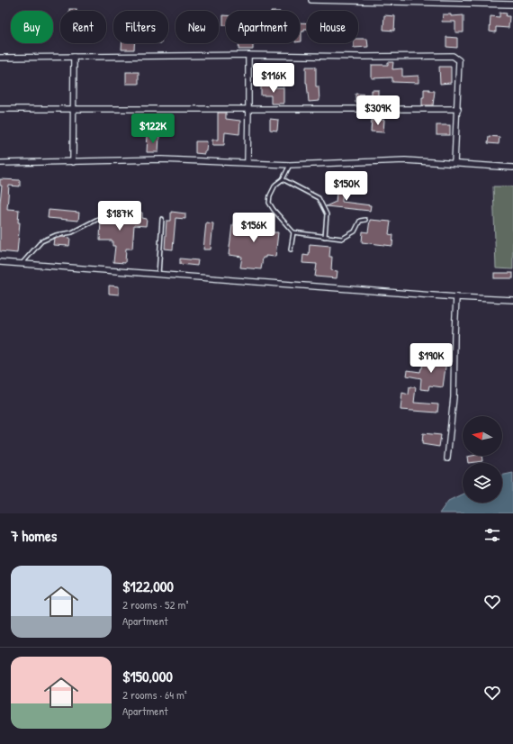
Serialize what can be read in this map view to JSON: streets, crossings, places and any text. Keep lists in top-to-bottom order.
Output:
{
  "north": "left",
  "page": {
    "chip": [
      "Buy",
      "Rent",
      "Filters",
      "New",
      "Apartment",
      "House"
    ],
    "price": [
      "$116K",
      "$309K",
      "$122K",
      "$150K",
      "$187K",
      "$156K",
      "$190K"
    ],
    "heading": "7 homes",
    "list": [
      {
        "name": "$122,000",
        "note": "2 rooms · 52 m² · Apartment"
      },
      {
        "name": "$150,000",
        "note": "2 rooms · 64 m² · Apartment"
      }
    ]
  }
}
